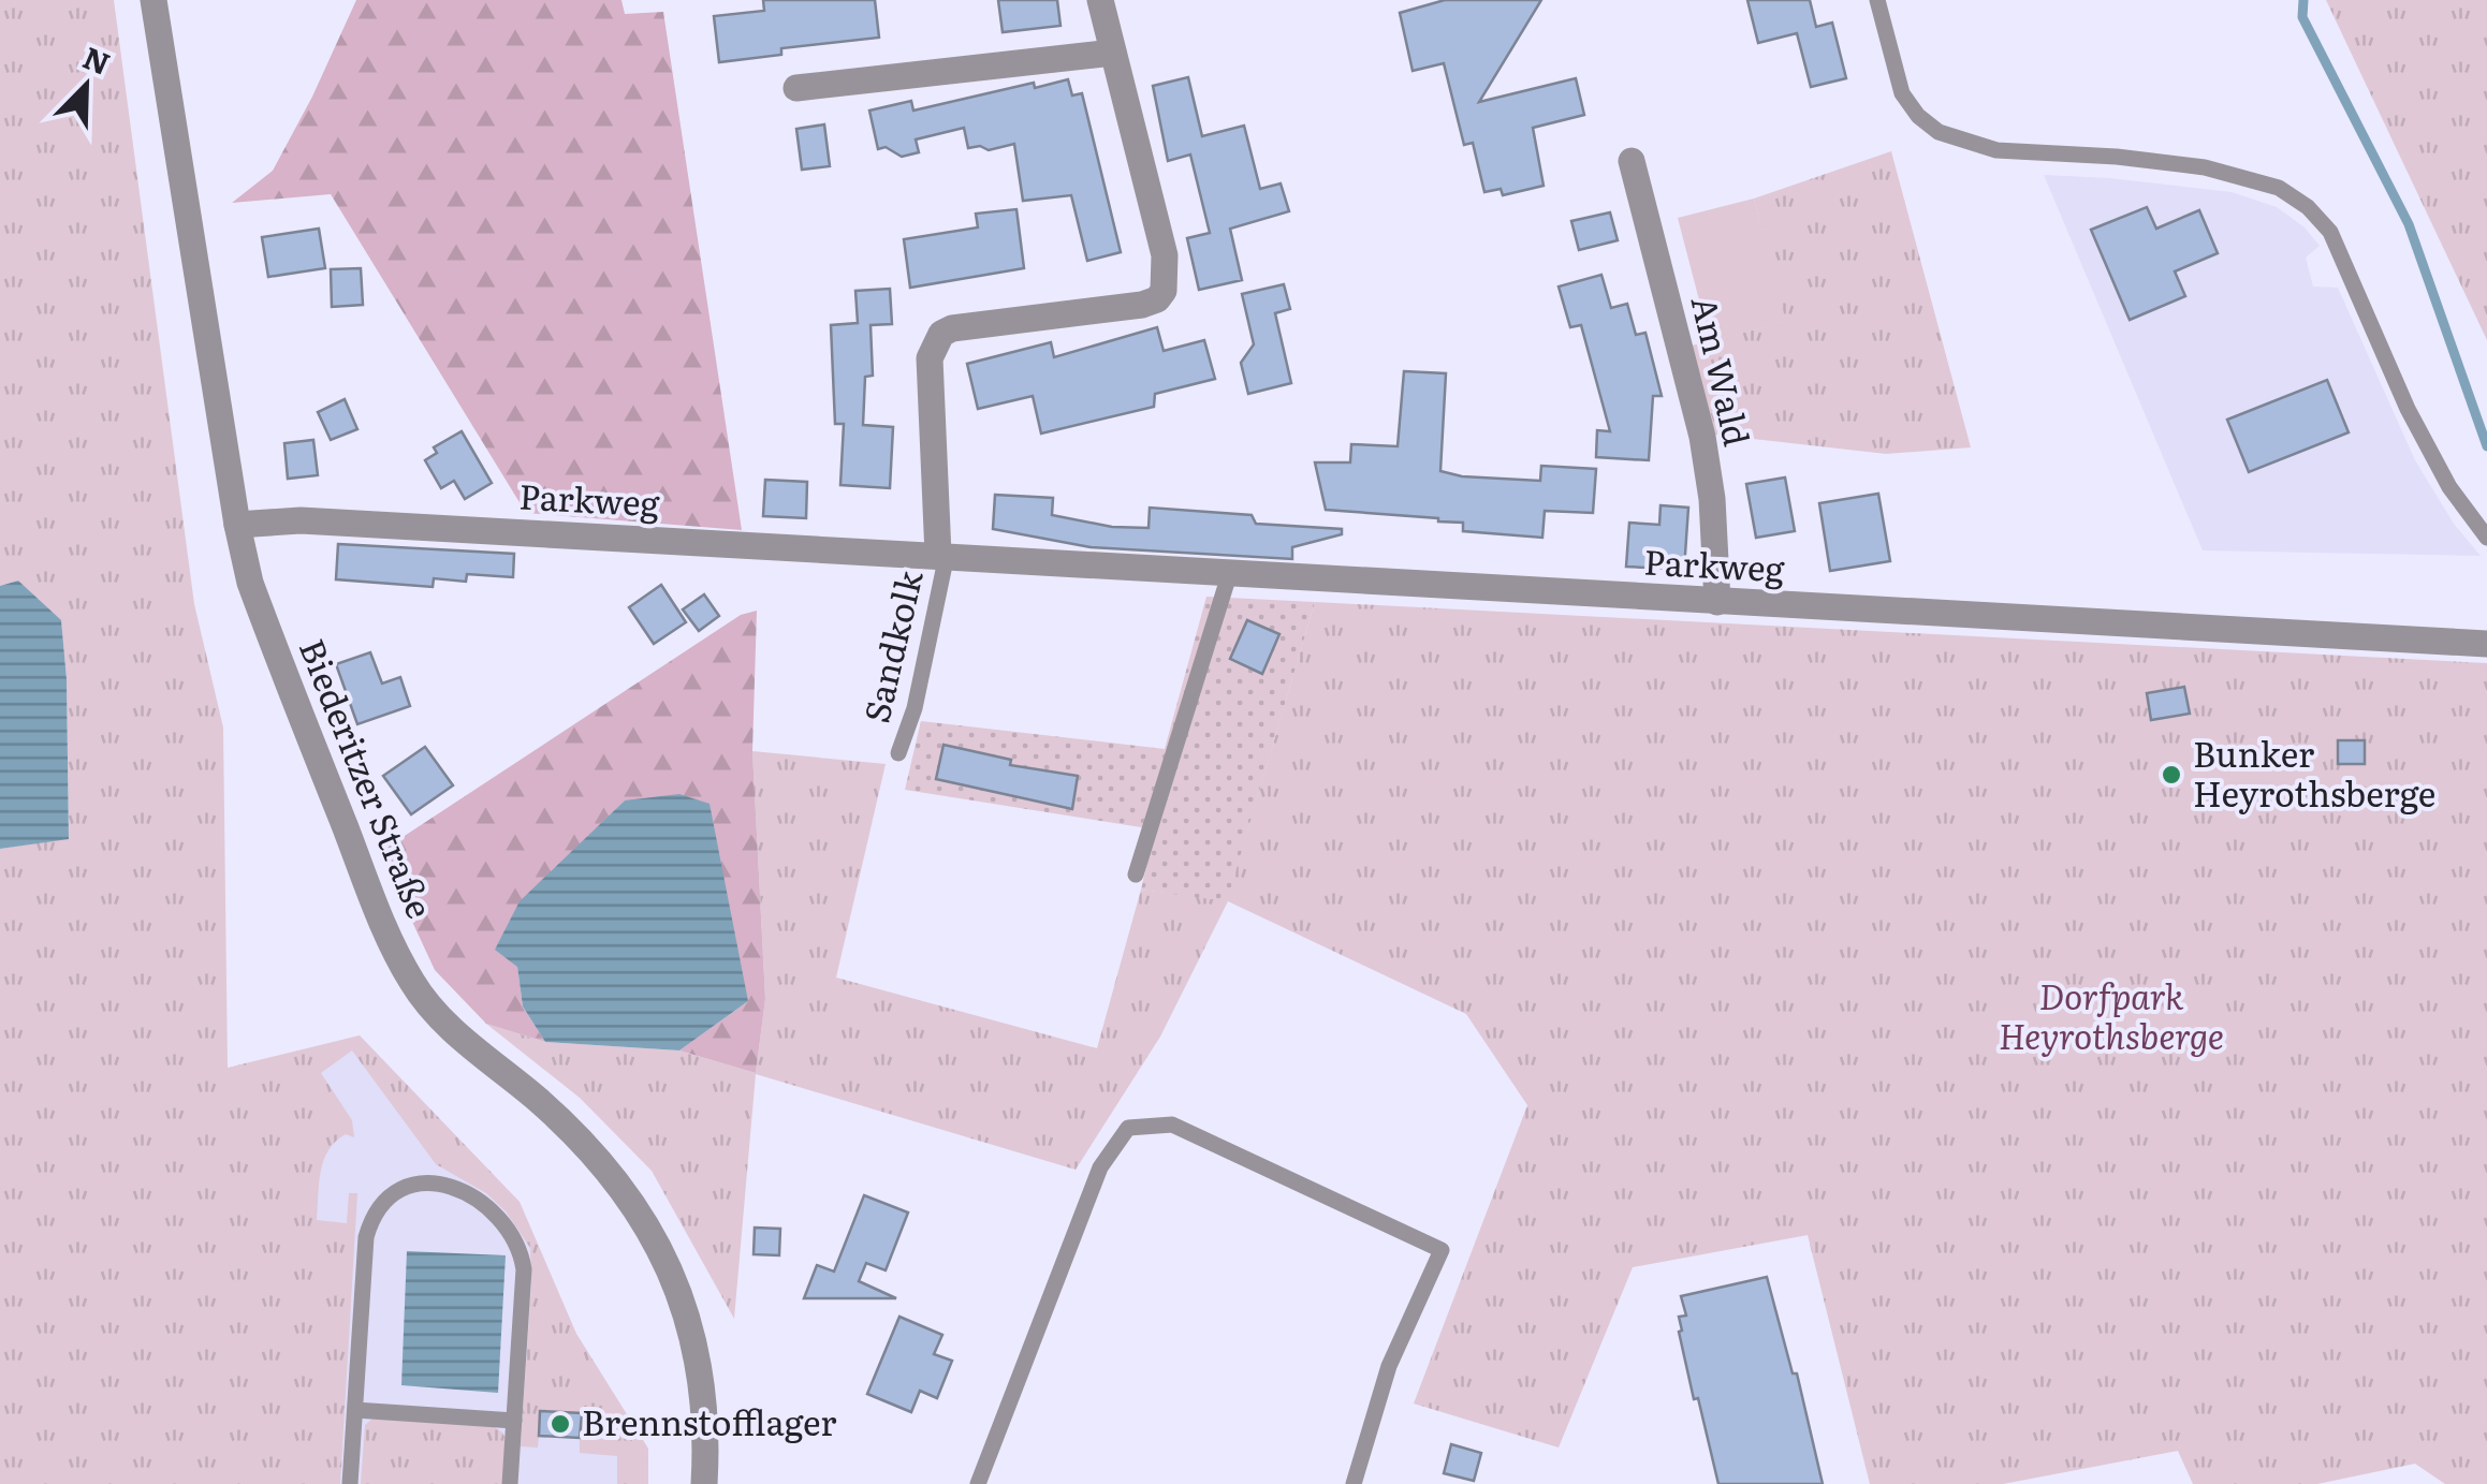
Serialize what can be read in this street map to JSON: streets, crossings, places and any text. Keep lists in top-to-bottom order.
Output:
{
  "streets": {
    "street": ["Am Wald", "Parkweg", "Biederitzer Straße"],
    "lane": ["Sandkolk"]
  },
  "crossings": [
    ["Am Wald", "Parkweg"],
    ["Parkweg", "Sandkolk"],
    ["Parkweg", "Biederitzer Straße"]
  ],
  "parks": ["Dorfpark Heyrothsberge"],
  "places": ["Bunker Heyrothsberge", "Brennstofflager"],
  "north": "top right"
}
